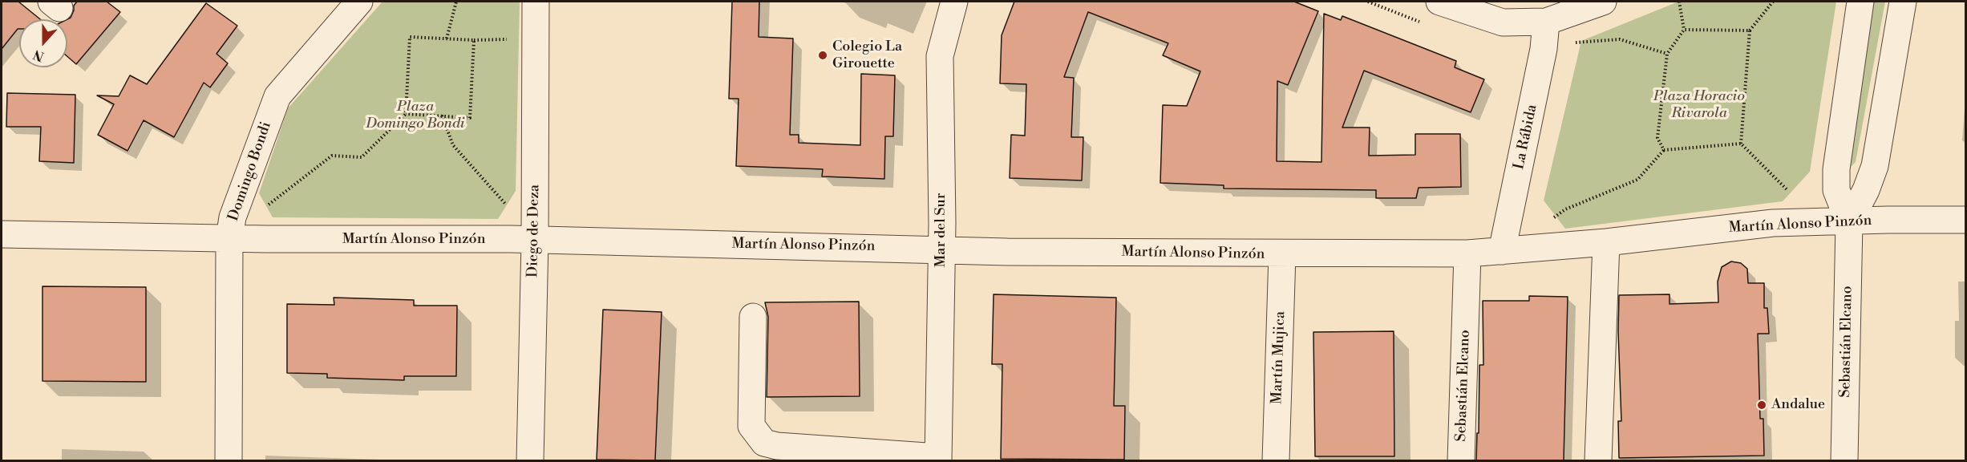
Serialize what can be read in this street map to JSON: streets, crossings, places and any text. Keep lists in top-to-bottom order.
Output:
{
  "streets": {
    "street": [
      "La Rábida",
      "Domingo Bondi",
      "Martín Alonso Pinzón",
      "Mar del Sur",
      "Diego de Deza",
      "Sebastián Elcano",
      "Martín Mujica"
    ]
  },
  "crossings": [
    ["La Rábida", "Martín Alonso Pinzón"],
    ["Domingo Bondi", "Martín Alonso Pinzón"],
    ["Martín Alonso Pinzón", "Mar del Sur"],
    ["Martín Alonso Pinzón", "Diego de Deza"],
    ["Martín Alonso Pinzón", "Sebastián Elcano"],
    ["Martín Alonso Pinzón", "Martín Mujica"]
  ],
  "parks": ["Plaza Horacio Rivarola", "Plaza Domingo Bondi"],
  "places": ["Colegio La Girouette", "Andalue"],
  "north": "bottom"
}
